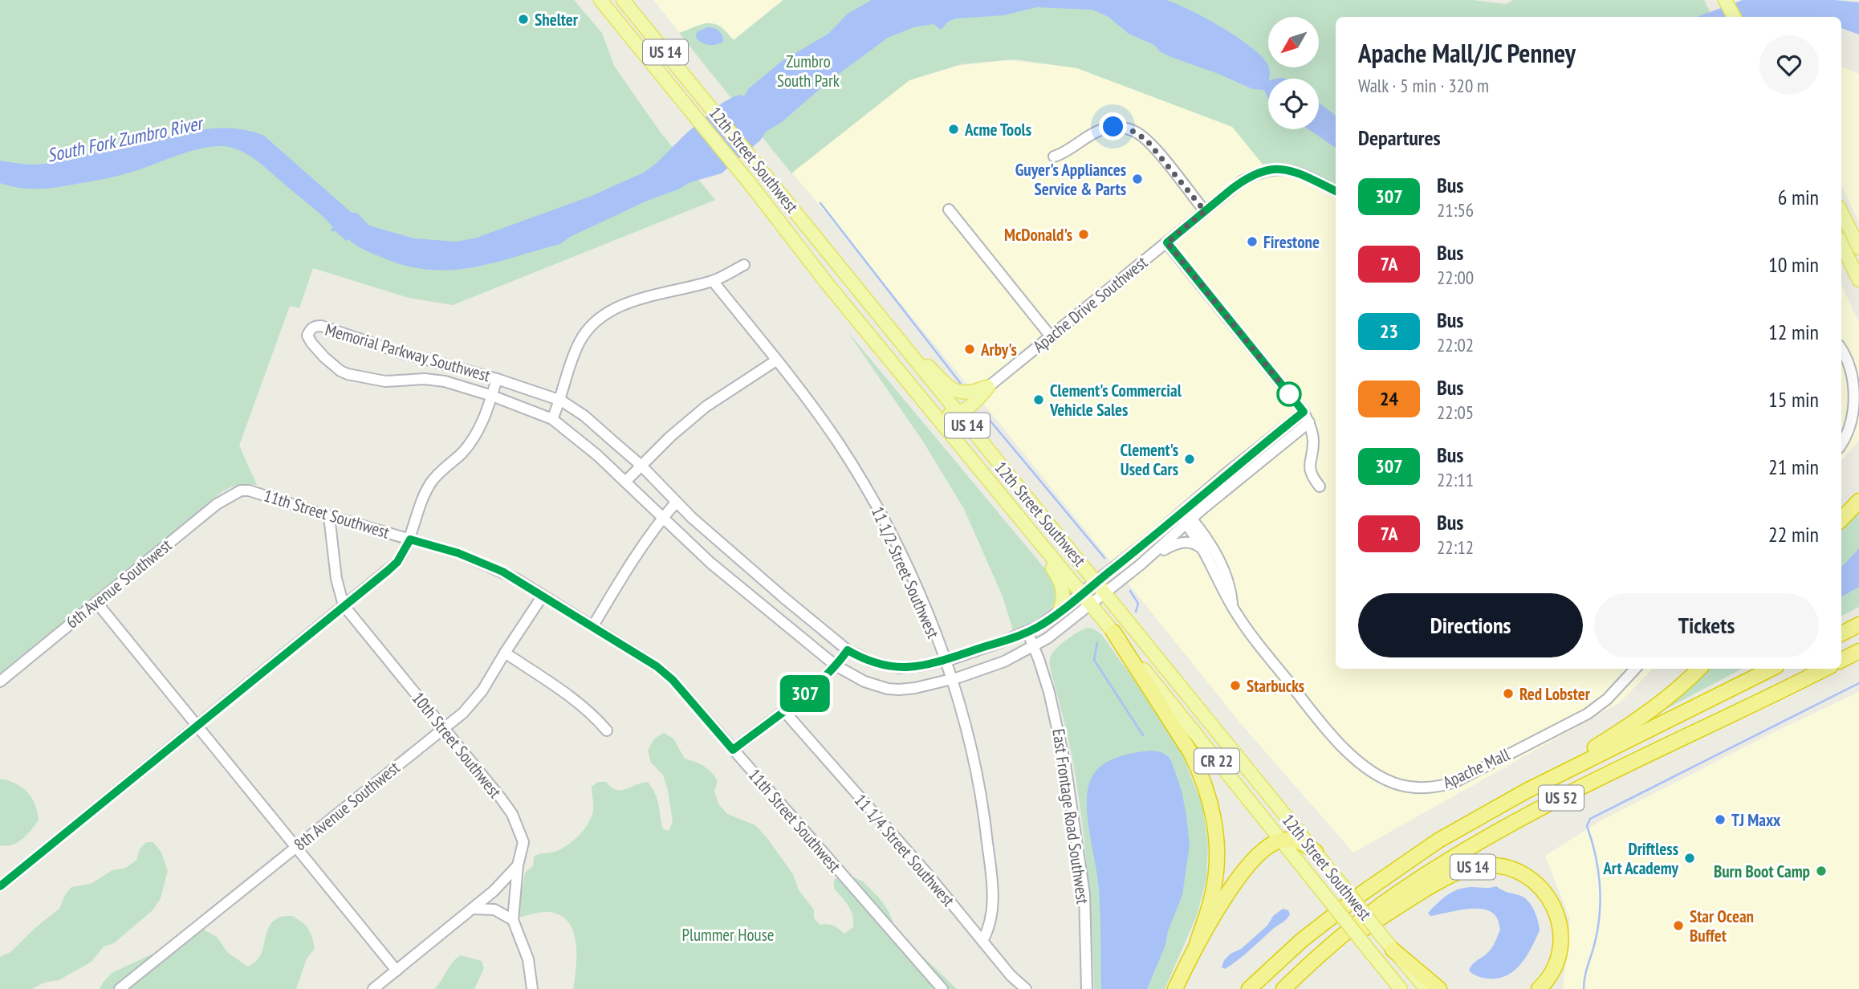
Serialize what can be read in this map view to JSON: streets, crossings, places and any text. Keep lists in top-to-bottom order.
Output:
{
  "streets": {
    "highway": ["US 14", "US 52"],
    "main road": ["12th Street Southwest", "CR 22"],
    "street": [
      "Apache Drive Southwest",
      "Memorial Parkway Southwest",
      "11th Street Southwest",
      "11 1/2 Street Southwest",
      "6th Avenue Southwest",
      "10th Street Southwest",
      "Apache Mall",
      "8th Avenue Southwest",
      "East Frontage Road Southwest",
      "11 1/4 Street Southwest"
    ]
  },
  "crossings": [
    ["US 14", "12th Street Southwest"],
    ["US 14", "US 52"],
    ["12th Street Southwest", "Memorial Parkway Southwest"],
    ["Memorial Parkway Southwest", "11 1/2 Street Southwest"],
    ["Memorial Parkway Southwest", "Apache Mall"],
    ["Memorial Parkway Southwest", "East Frontage Road Southwest"],
    ["11th Street Southwest", "6th Avenue Southwest"],
    ["11th Street Southwest", "10th Street Southwest"],
    ["11th Street Southwest", "8th Avenue Southwest"],
    ["11 1/2 Street Southwest", "11 1/4 Street Southwest"],
    ["10th Street Southwest", "8th Avenue Southwest"]
  ],
  "water": ["South Fork Zumbro River"],
  "parks": ["Zumbro South Park", "Plummer House"],
  "places": [
    "Shelter",
    "Acme Tools",
    "Guyer's Appliances Service & Parts",
    "McDonald's",
    "Firestone",
    "Arby's",
    "Clement's Commercial Vehicle Sales",
    "Clement's Used Cars",
    "Starbucks",
    "Red Lobster",
    "TJ Maxx",
    "Driftless Art Academy",
    "Burn Boot Camp",
    "Star Ocean Buffet"
  ],
  "lines": ["bus line 307"],
  "north": "bottom left",
  "page": {
    "on_map": "307",
    "heading": [
      ["Apache Mall/JC Penney", "Walk · 5 min · 320 m"],
      "Departures"
    ],
    "list": [
      {
        "mark": "307",
        "name": "Bus",
        "note": "21:56",
        "value": "6 min"
      },
      {
        "mark": "7A",
        "name": "Bus",
        "note": "22:00",
        "value": "10 min"
      },
      {
        "mark": "23",
        "name": "Bus",
        "note": "22:02",
        "value": "12 min"
      },
      {
        "mark": "24",
        "name": "Bus",
        "note": "22:05",
        "value": "15 min"
      },
      {
        "mark": "307",
        "name": "Bus",
        "note": "22:11",
        "value": "21 min"
      },
      {
        "mark": "7A",
        "name": "Bus",
        "note": "22:12",
        "value": "22 min"
      }
    ],
    "buttons": ["Directions", "Tickets"]
  }
}
